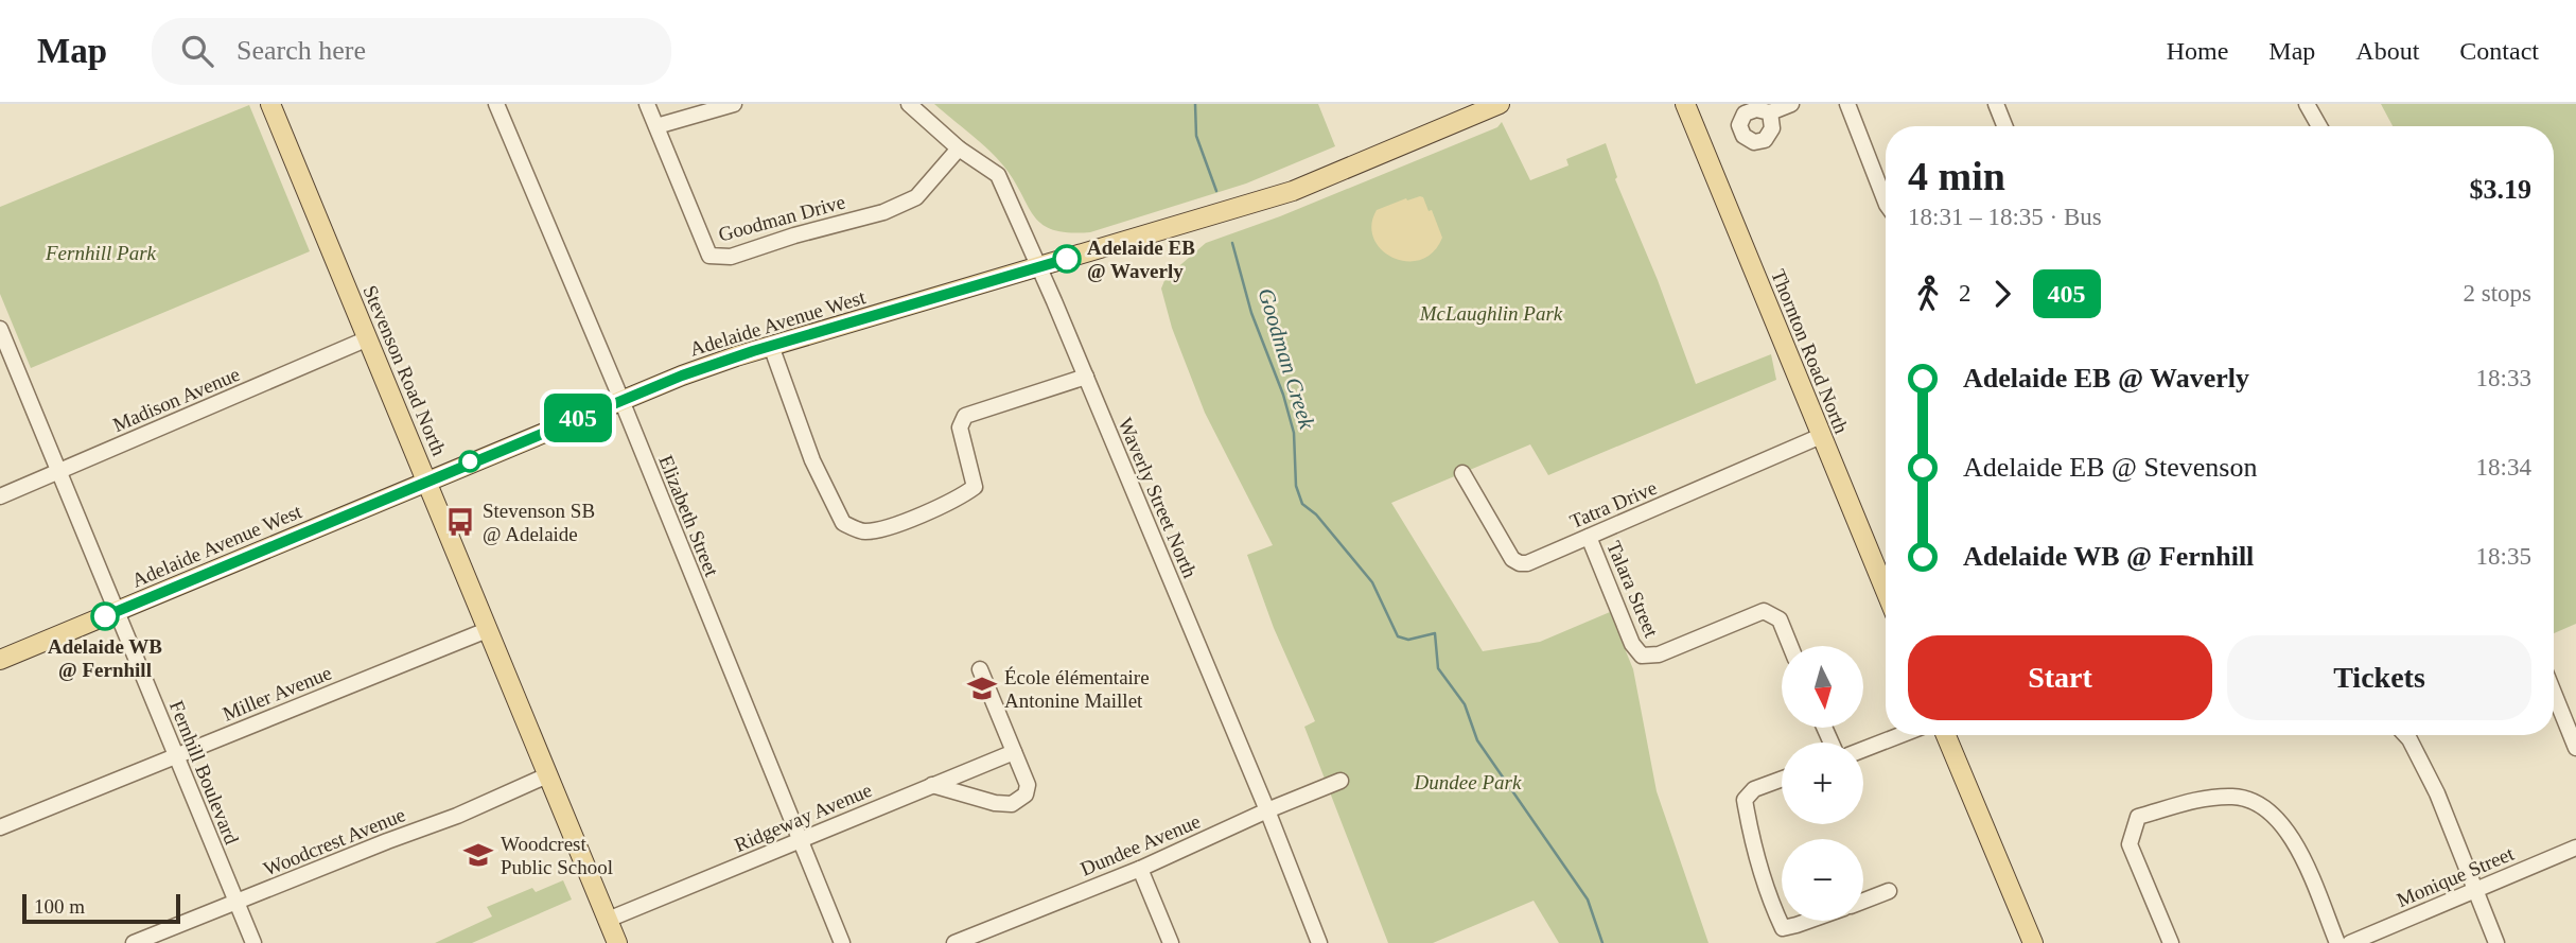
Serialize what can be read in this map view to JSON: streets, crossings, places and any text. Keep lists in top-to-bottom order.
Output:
{
  "streets": {
    "main road": ["Adelaide Avenue West", "Thornton Road North", "Stevenson Road North"],
    "street": [
      "Goodman Drive",
      "Madison Avenue",
      "Waverly Street North",
      "Tatra Drive",
      "Elizabeth Street",
      "Talara Street",
      "Miller Avenue",
      "Fernhill Boulevard",
      "Ridgeway Avenue",
      "Woodcrest Avenue",
      "Dundee Avenue",
      "Monique Street"
    ]
  },
  "crossings": [
    ["Goodman Drive", "Waverly Street North"],
    ["Adelaide Avenue West", "Stevenson Road North"],
    ["Adelaide Avenue West", "Waverly Street North"],
    ["Adelaide Avenue West", "Elizabeth Street"],
    ["Adelaide Avenue West", "Fernhill Boulevard"],
    ["Thornton Road North", "Tatra Drive"],
    ["Stevenson Road North", "Madison Avenue"],
    ["Stevenson Road North", "Miller Avenue"],
    ["Stevenson Road North", "Ridgeway Avenue"],
    ["Stevenson Road North", "Woodcrest Avenue"],
    ["Madison Avenue", "Fernhill Boulevard"],
    ["Waverly Street North", "Dundee Avenue"],
    ["Tatra Drive", "Talara Street"],
    ["Elizabeth Street", "Ridgeway Avenue"],
    ["Miller Avenue", "Fernhill Boulevard"],
    ["Fernhill Boulevard", "Woodcrest Avenue"]
  ],
  "water": ["Goodman Creek"],
  "parks": ["Fernhill Park", "McLaughlin Park", "Dundee Park"],
  "places": {
    "other": ["Adelaide EB @ Waverly", "Adelaide WB @ Fernhill"],
    "bus stop": ["Stevenson SB @ Adelaide"],
    "school or university": ["École élémentaire Antonine Maillet", "Woodcrest Public School"]
  },
  "lines": ["bus line 405"],
  "scale_bar": "100 m",
  "north": "bottom",
  "page": {
    "header": "Map",
    "search": "Search here",
    "nav": [
      "Home",
      "Map",
      "About",
      "Contact"
    ],
    "on_map": "405",
    "heading": ["4 min", "18:31 – 18:35 · Bus", "$3.19"],
    "legs": ["2", "405", "2 stops"],
    "list": [
      {
        "name": "Adelaide EB @ Waverly",
        "value": "18:33"
      },
      {
        "name": "Adelaide EB @ Stevenson",
        "value": "18:34"
      },
      {
        "name": "Adelaide WB @ Fernhill",
        "value": "18:35"
      }
    ],
    "buttons": ["Start", "Tickets"],
    "map_buttons": ["+", "−"],
    "scale": "100 m"
  }
}
